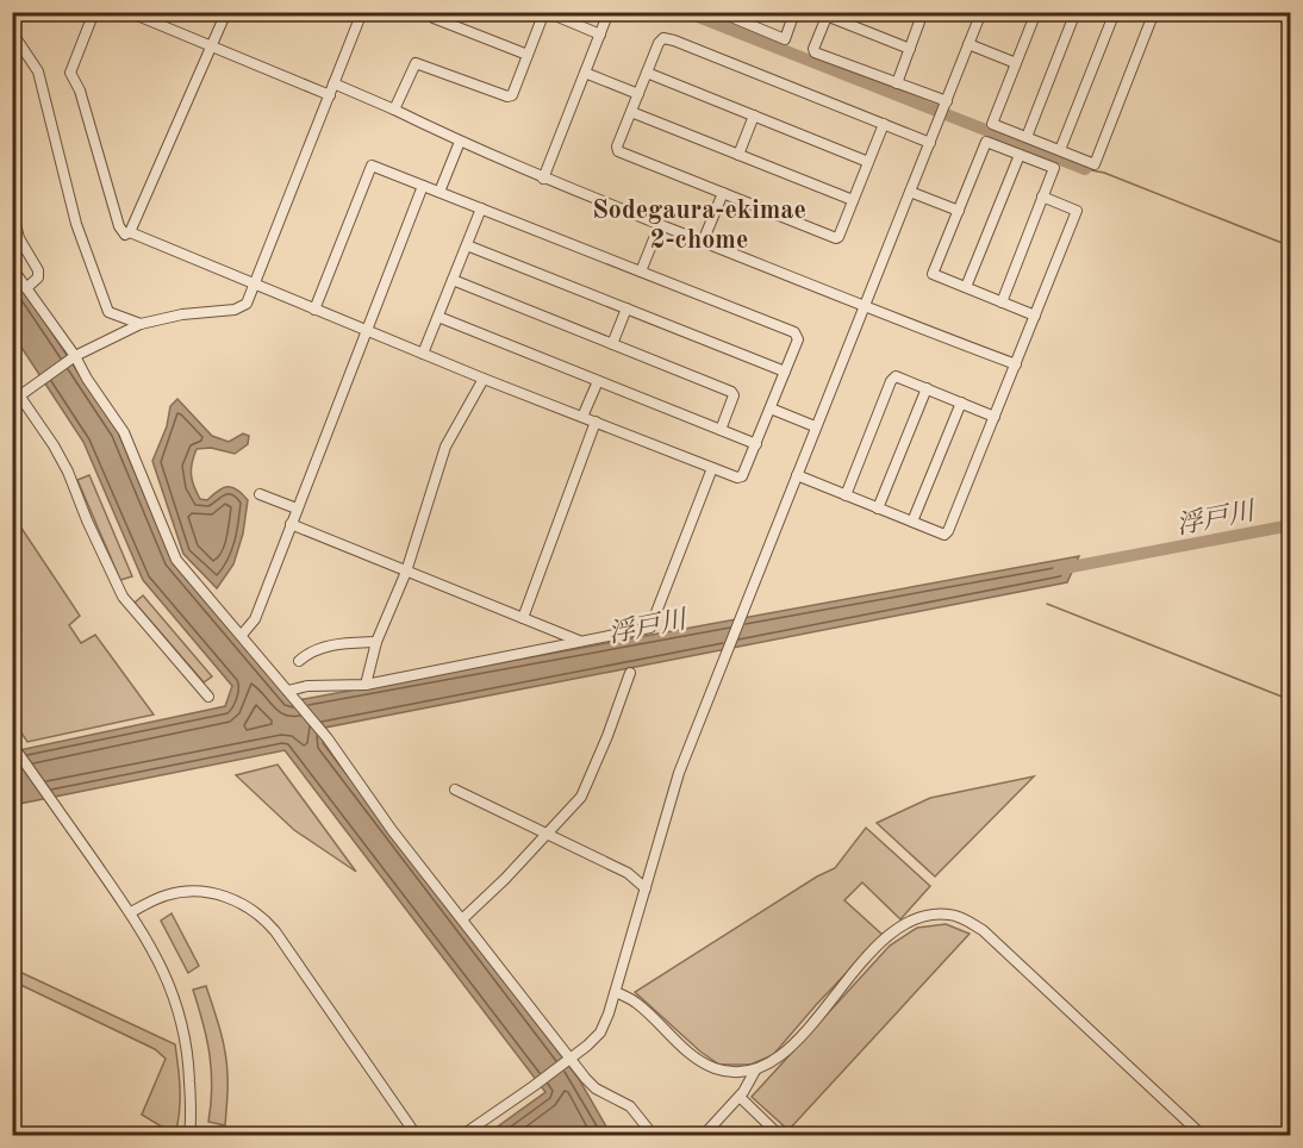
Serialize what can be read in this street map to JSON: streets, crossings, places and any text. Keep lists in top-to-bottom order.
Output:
{
  "districts": ["Sodegaura-ekimae 2-chome"],
  "water": ["浮戸川"]
}
